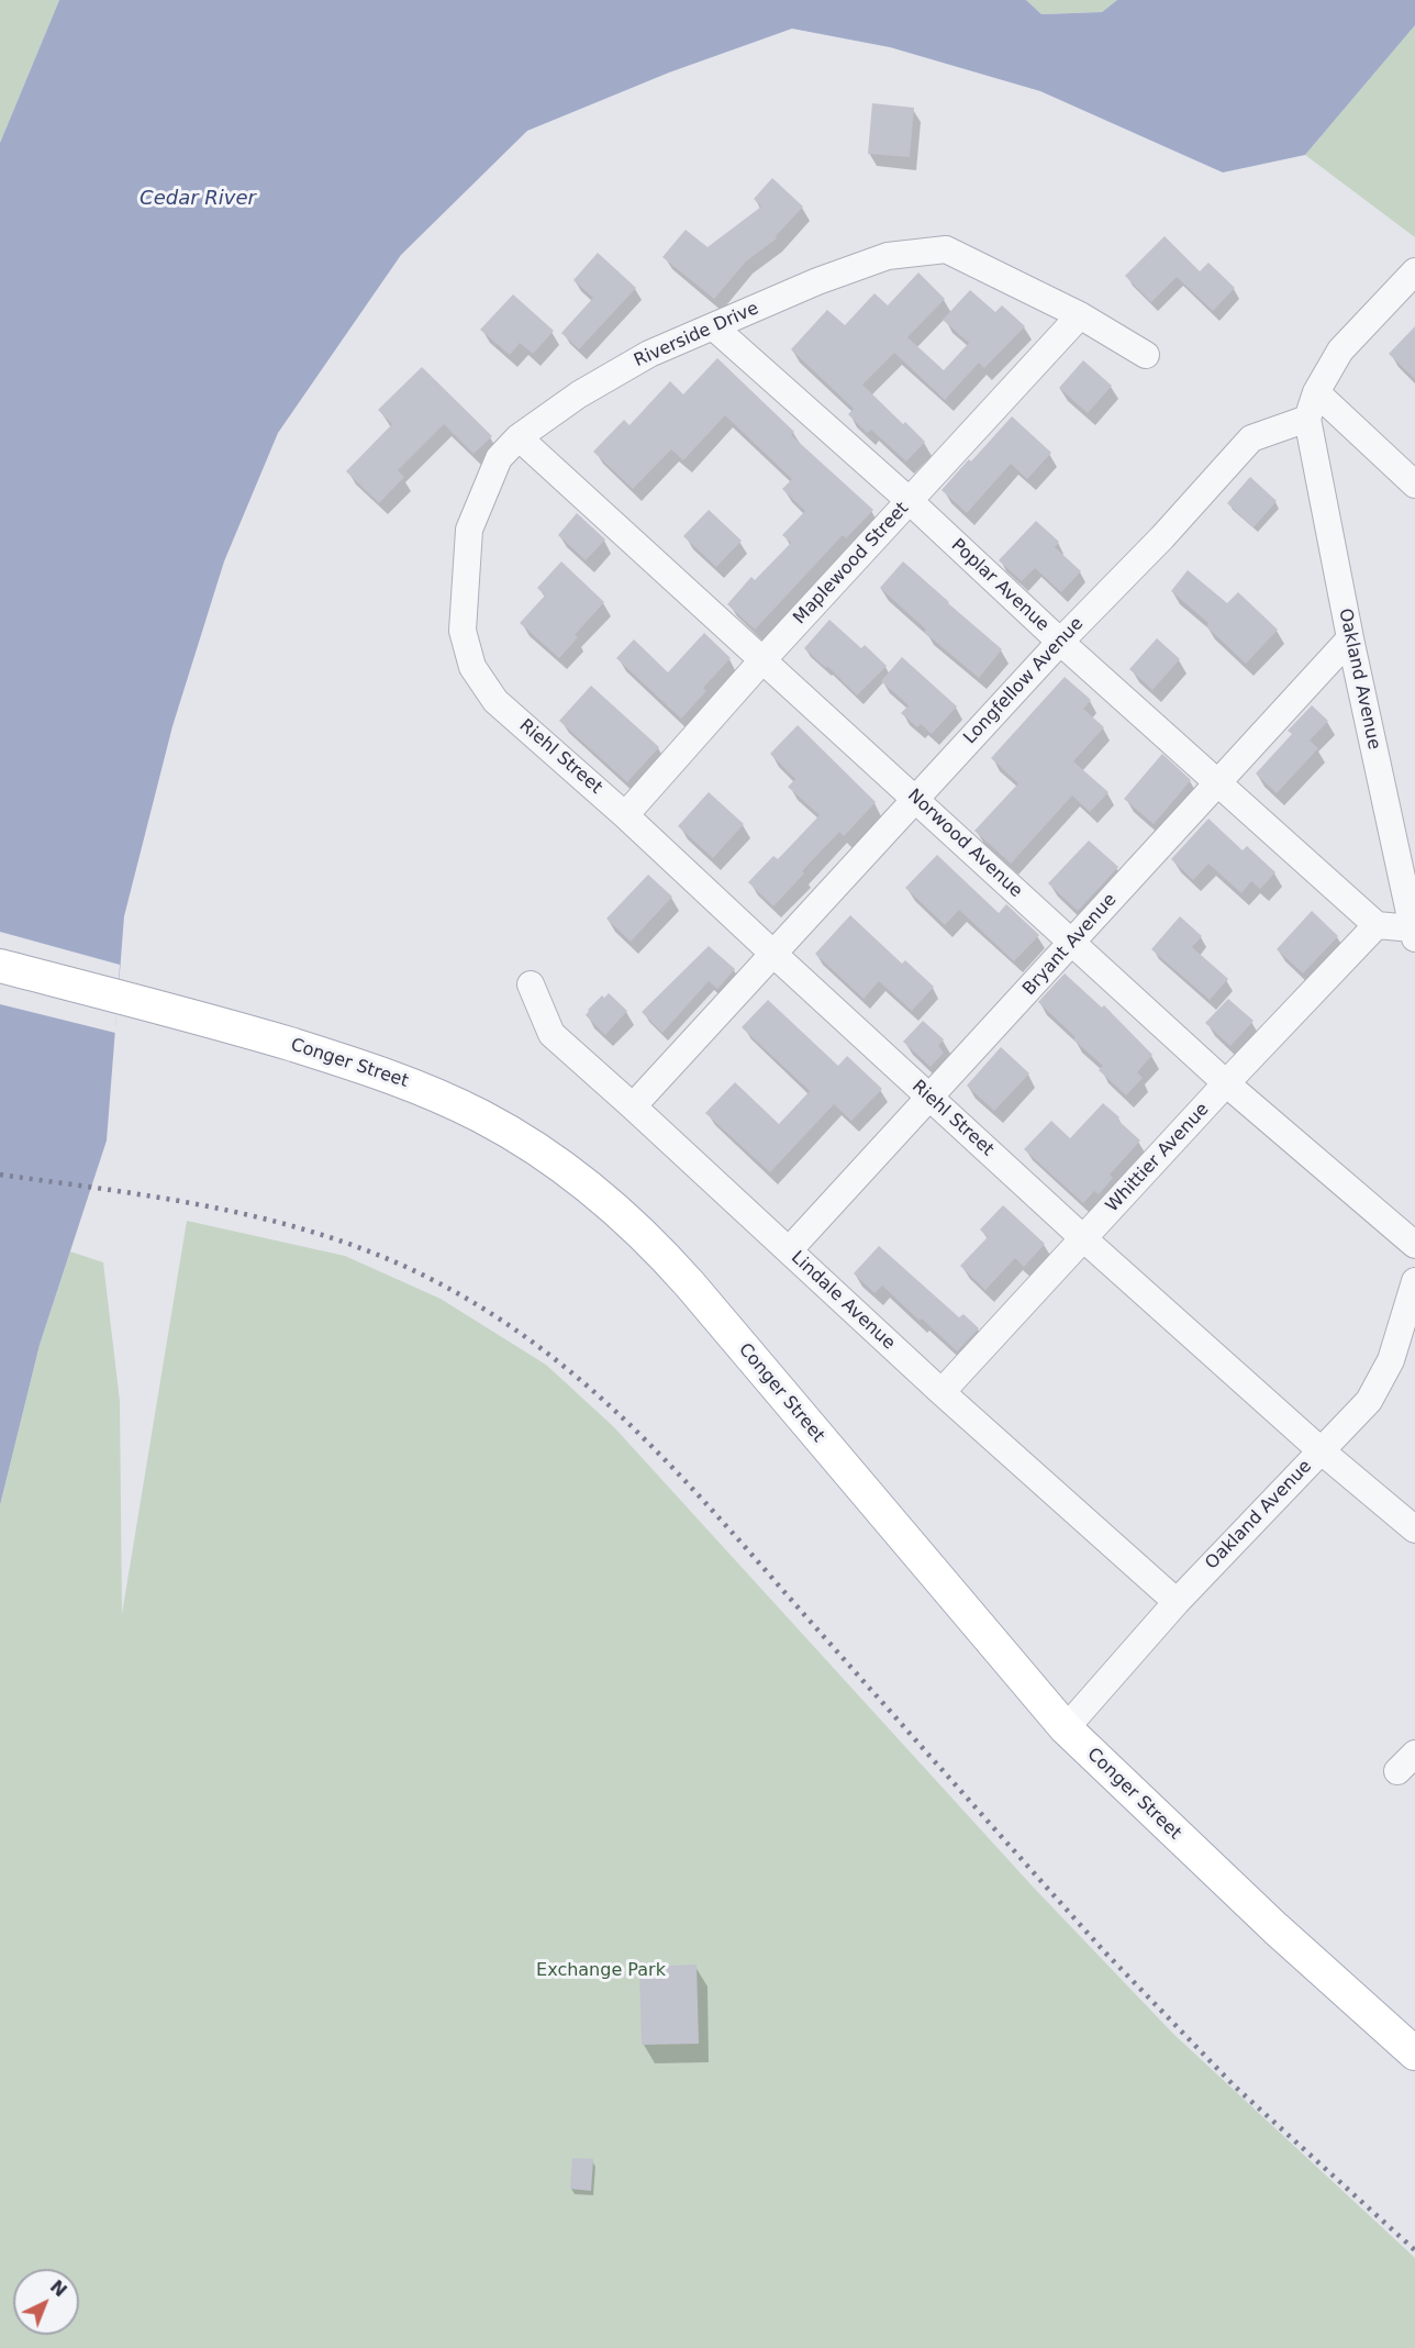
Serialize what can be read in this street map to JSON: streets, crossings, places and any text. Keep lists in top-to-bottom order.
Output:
{
  "streets": {
    "main road": ["Conger Street"],
    "street": [
      "Riverside Drive",
      "Maplewood Street",
      "Poplar Avenue",
      "Oakland Avenue",
      "Longfellow Avenue",
      "Riehl Street",
      "Norwood Avenue",
      "Bryant Avenue",
      "Whittier Avenue",
      "Lindale Avenue"
    ]
  },
  "crossings": [
    ["Riverside Drive", "Maplewood Street"],
    ["Riverside Drive", "Poplar Avenue"],
    ["Riverside Drive", "Riehl Street"],
    ["Riverside Drive", "Norwood Avenue"],
    ["Maplewood Street", "Poplar Avenue"],
    ["Maplewood Street", "Riehl Street"],
    ["Maplewood Street", "Norwood Avenue"],
    ["Poplar Avenue", "Longfellow Avenue"],
    ["Poplar Avenue", "Bryant Avenue"],
    ["Poplar Avenue", "Whittier Avenue"],
    ["Oakland Avenue", "Longfellow Avenue"],
    ["Oakland Avenue", "Riehl Street"],
    ["Oakland Avenue", "Bryant Avenue"],
    ["Oakland Avenue", "Conger Street"],
    ["Oakland Avenue", "Lindale Avenue"],
    ["Longfellow Avenue", "Riehl Street"],
    ["Longfellow Avenue", "Norwood Avenue"],
    ["Longfellow Avenue", "Lindale Avenue"],
    ["Riehl Street", "Bryant Avenue"],
    ["Riehl Street", "Whittier Avenue"],
    ["Norwood Avenue", "Bryant Avenue"],
    ["Norwood Avenue", "Whittier Avenue"],
    ["Bryant Avenue", "Lindale Avenue"],
    ["Whittier Avenue", "Lindale Avenue"]
  ],
  "water": ["Cedar River"],
  "parks": ["Exchange Park"],
  "north": "top right"
}
